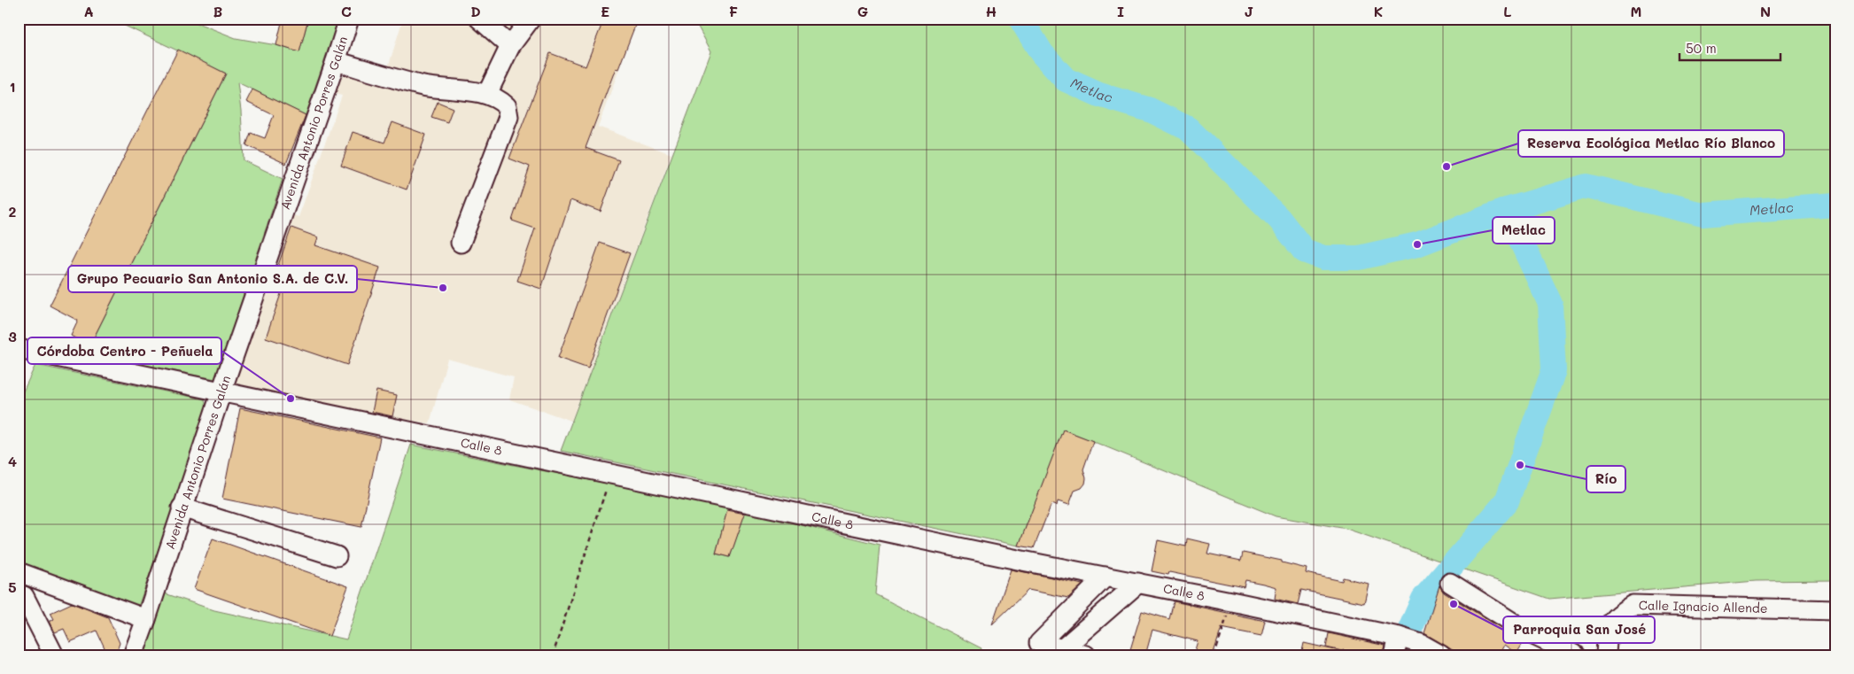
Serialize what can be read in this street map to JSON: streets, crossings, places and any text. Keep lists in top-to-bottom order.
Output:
{
  "streets": {
    "street": ["Avenida Antonio Porres Galán", "Calle 8", "Calle Ignacio Allende"]
  },
  "crossings": [
    ["Avenida Antonio Porres Galán", "Calle 8"]
  ],
  "water": ["Metlac"],
  "places": [
    "Reserva Ecológica Metlac Río Blanco",
    "Metlac",
    "Grupo Pecuario San Antonio S.A. de C.V.",
    "Córdoba Centro - Peñuela",
    "Río",
    "Parroquia San José"
  ],
  "scale_bar": "50 m",
  "grid": {
    "columns": [
      "A",
      "B",
      "C",
      "D",
      "E",
      "F",
      "G",
      "H",
      "I",
      "J",
      "K",
      "L",
      "M",
      "N"
    ],
    "rows": [
      "1",
      "2",
      "3",
      "4",
      "5"
    ]
  }
}
